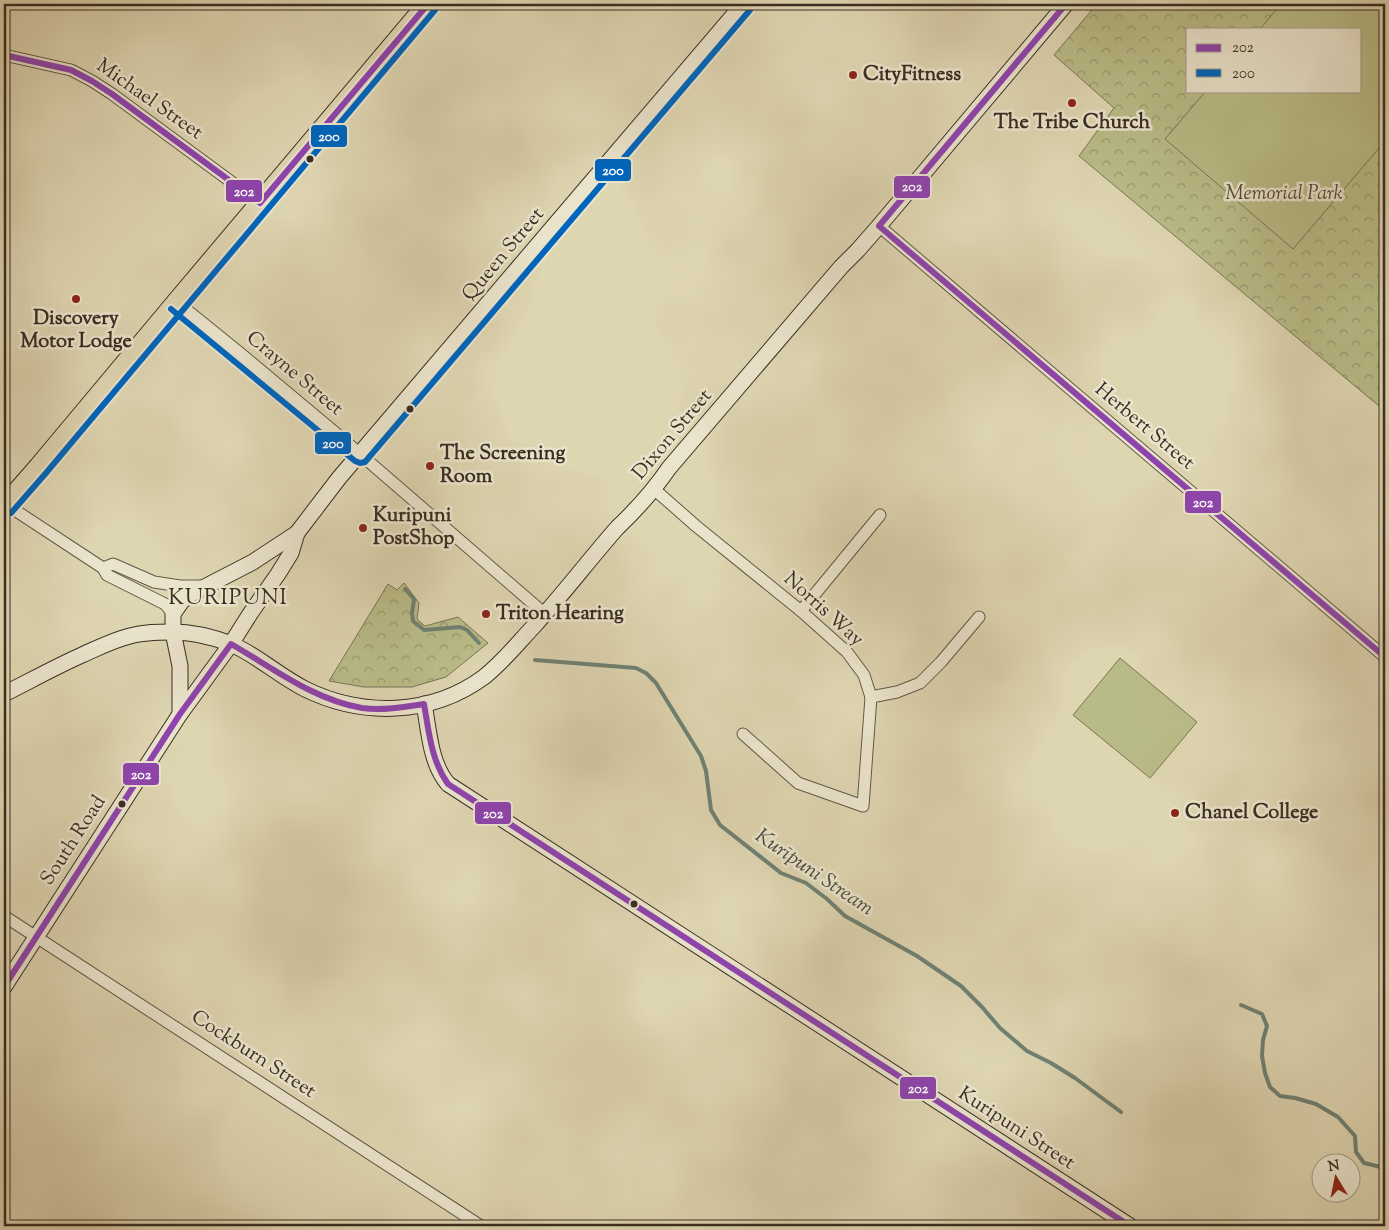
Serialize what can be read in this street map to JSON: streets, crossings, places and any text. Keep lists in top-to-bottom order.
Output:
{
  "streets": {
    "street": [
      "Michael Street",
      "Queen Street",
      "Crayne Street",
      "Herbert Street",
      "Dixon Street",
      "Norris Way",
      "South Road",
      "Cockburn Street",
      "Kuripuni Street"
    ]
  },
  "crossings": [
    ["Queen Street", "Crayne Street"],
    ["Queen Street", "Dixon Street"],
    ["Queen Street", "South Road"],
    ["Crayne Street", "Dixon Street"],
    ["Herbert Street", "Dixon Street"],
    ["Dixon Street", "Norris Way"],
    ["Dixon Street", "South Road"],
    ["Dixon Street", "Kuripuni Street"],
    ["South Road", "Cockburn Street"]
  ],
  "districts": ["KURIPUNI"],
  "water": ["Kurīpuni Stream"],
  "parks": ["Memorial Park"],
  "places": [
    "CityFitness",
    "The Tribe Church",
    "Discovery Motor Lodge",
    "The Screening Room",
    "Kuripuni PostShop",
    "Triton Hearing",
    "Chanel College"
  ],
  "lines": ["transit line 202", "transit line 200"],
  "legend": ["202", "200"],
  "north": "top"
}
